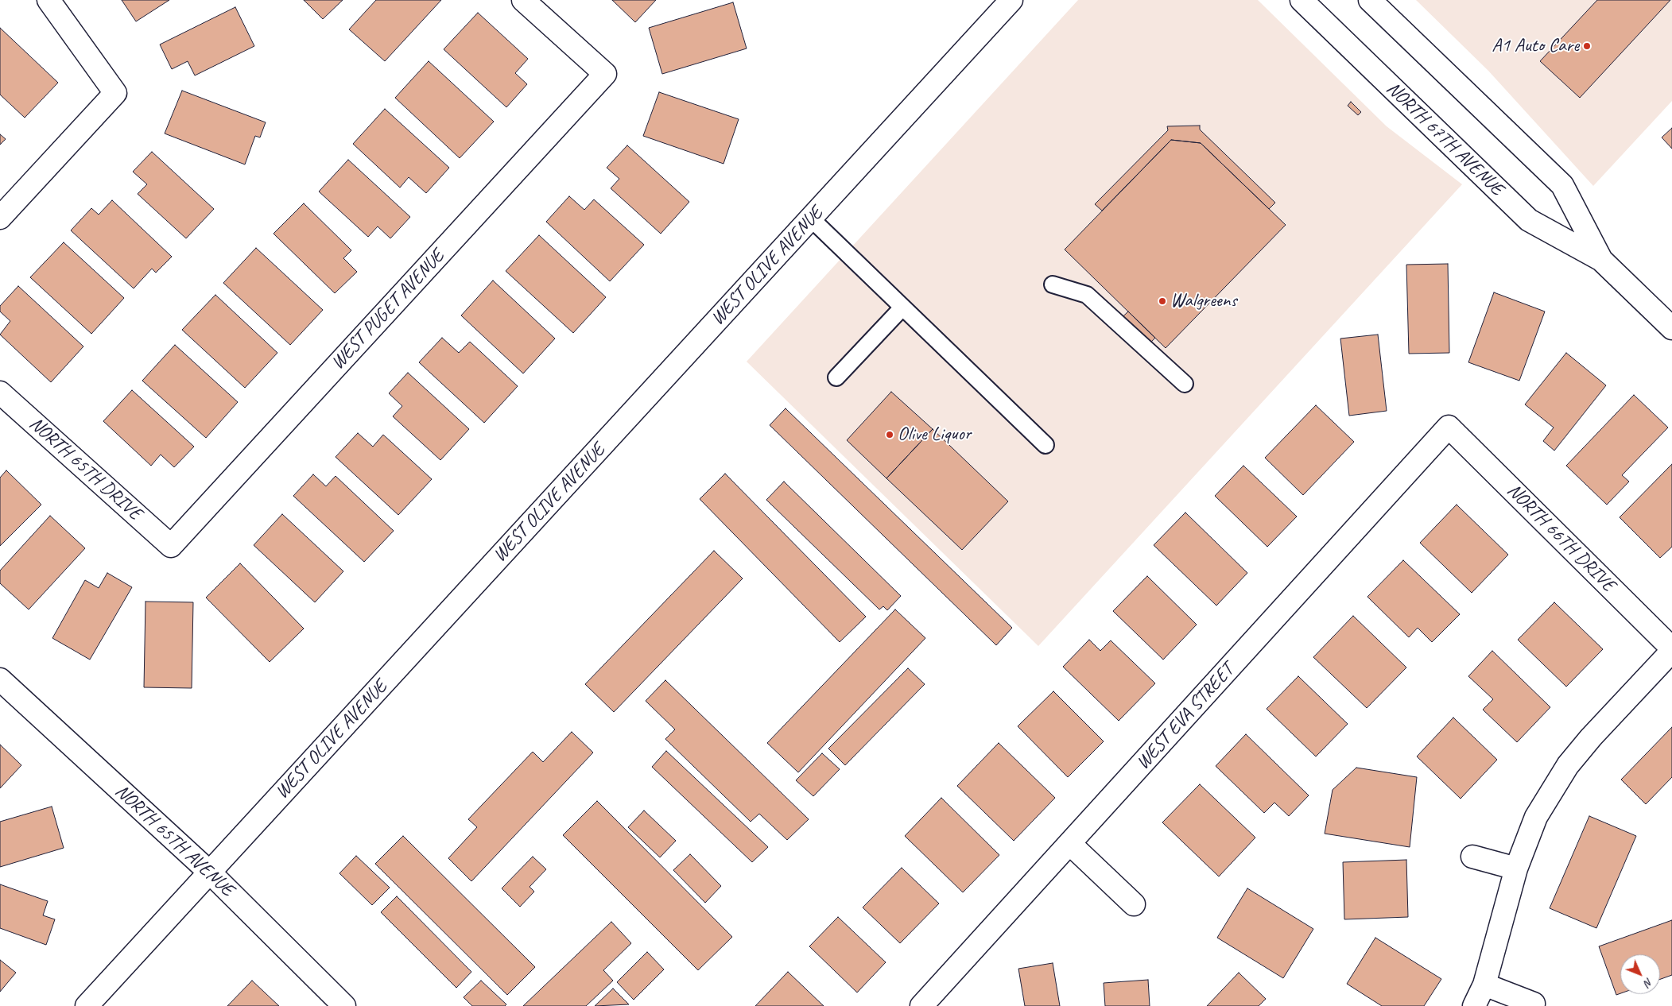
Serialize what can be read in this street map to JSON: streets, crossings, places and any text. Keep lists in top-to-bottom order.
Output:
{
  "streets": {
    "street": [
      "NORTH 67TH AVENUE",
      "WEST OLIVE AVENUE",
      "WEST PUGET AVENUE",
      "NORTH 65TH DRIVE",
      "NORTH 66TH DRIVE",
      "WEST EVA STREET",
      "NORTH 65TH AVENUE"
    ]
  },
  "crossings": [
    ["WEST OLIVE AVENUE", "NORTH 65TH AVENUE"],
    ["WEST PUGET AVENUE", "NORTH 65TH DRIVE"],
    ["NORTH 66TH DRIVE", "WEST EVA STREET"]
  ],
  "places": ["A1 Auto Care", "Walgreens", "Olive Liquor"],
  "north": "bottom right"
}
